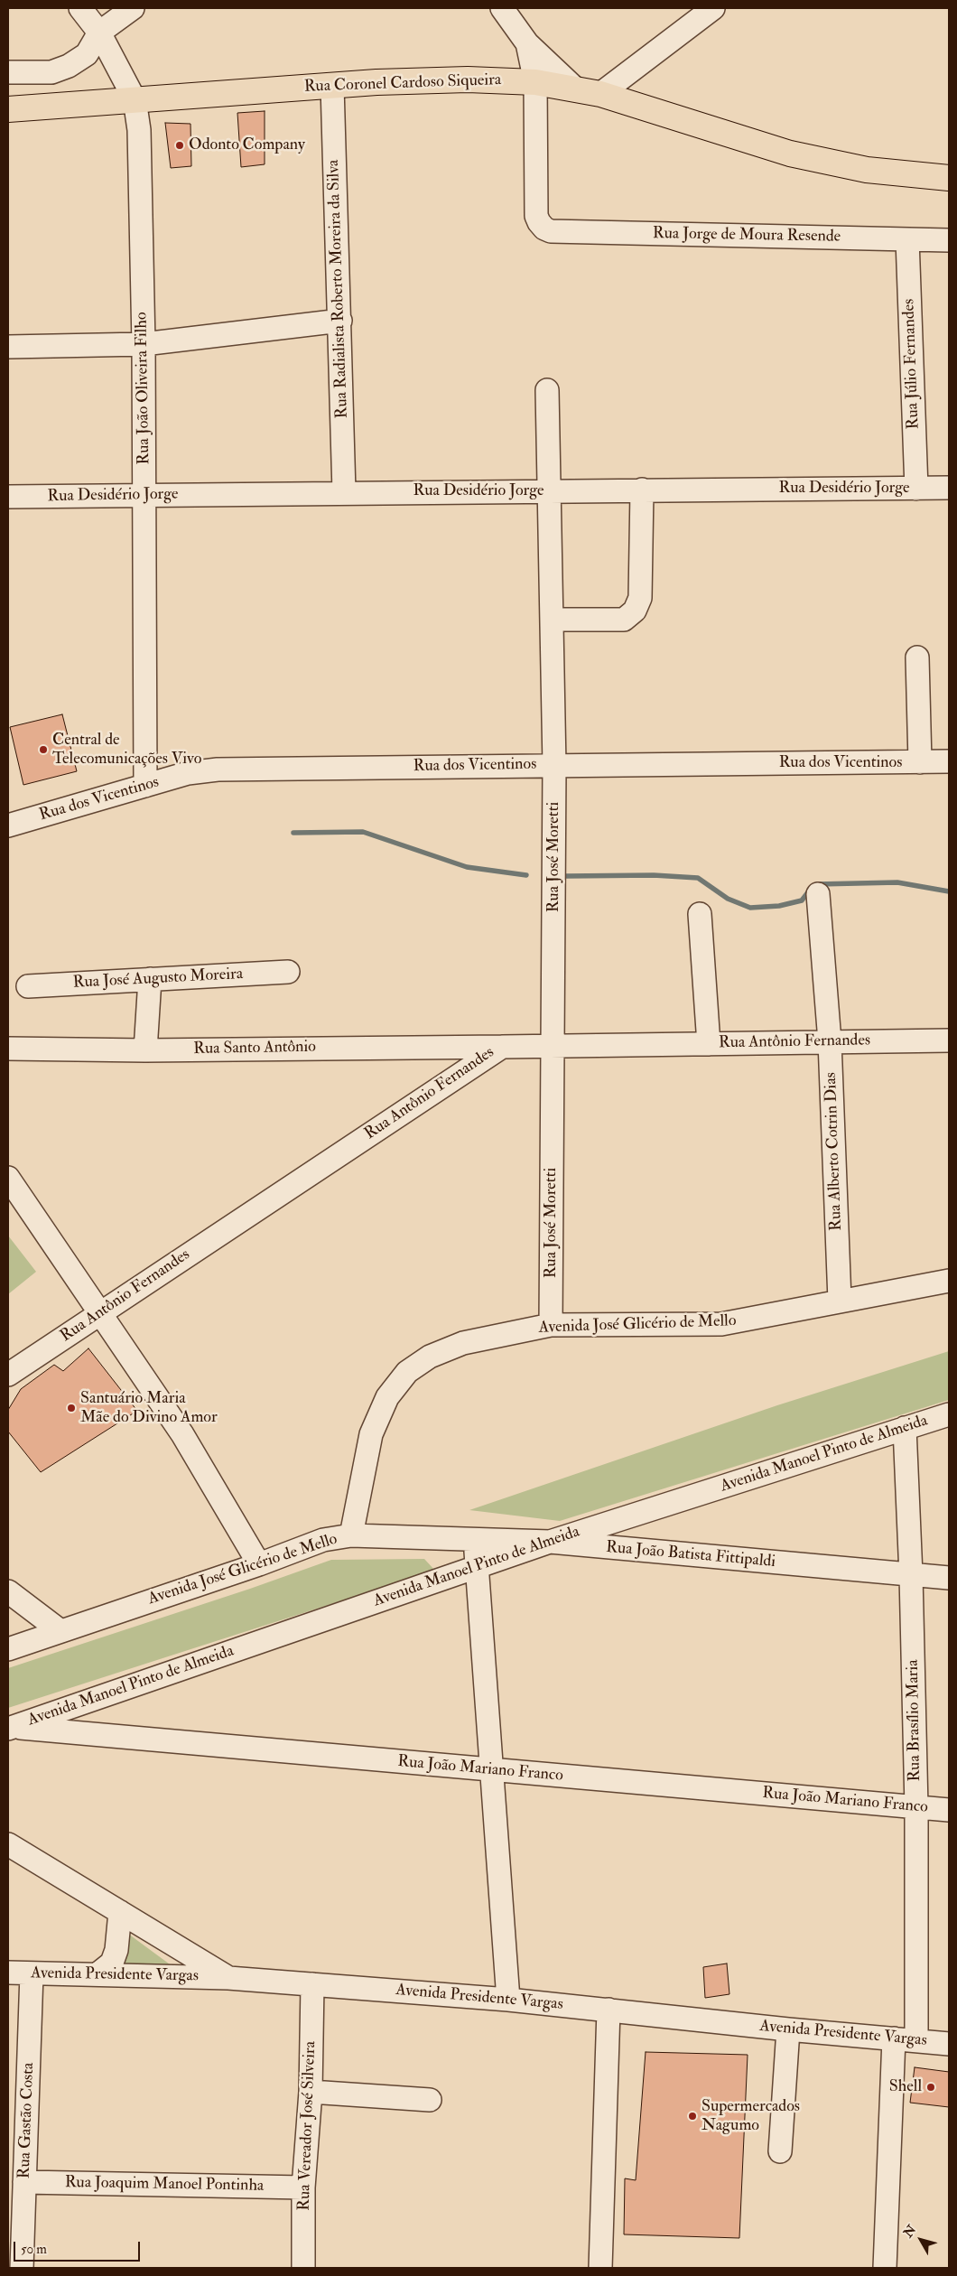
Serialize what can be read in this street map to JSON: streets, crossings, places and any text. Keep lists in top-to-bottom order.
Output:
{
  "streets": {
    "main road": ["Rua Coronel Cardoso Siqueira"],
    "street": [
      "Rua Jorge de Moura Resende",
      "Rua Radialista Roberto Moreira da Silva",
      "Rua Júlio Fernandes",
      "Rua João Oliveira Filho",
      "Rua Desidério Jorge",
      "Rua dos Vicentinos",
      "Rua José Moretti",
      "Rua José Augusto Moreira",
      "Rua Antônio Fernandes",
      "Rua Santo Antônio",
      "Rua Alberto Cotrin Dias",
      "Avenida José Glicério de Mello",
      "Avenida Manoel Pinto de Almeida",
      "Rua João Batista Fittipaldi",
      "Rua Brasílio Maria",
      "Rua João Mariano Franco",
      "Avenida Presidente Vargas",
      "Rua Gastão Costa",
      "Rua Vereador José Silveira",
      "Rua Joaquim Manoel Pontinha"
    ]
  },
  "crossings": [
    ["Rua Coronel Cardoso Siqueira", "Rua Jorge de Moura Resende"],
    ["Rua Coronel Cardoso Siqueira", "Rua Radialista Roberto Moreira da Silva"],
    ["Rua Coronel Cardoso Siqueira", "Rua João Oliveira Filho"],
    ["Rua Jorge de Moura Resende", "Rua Júlio Fernandes"],
    ["Rua Radialista Roberto Moreira da Silva", "Rua Desidério Jorge"],
    ["Rua Júlio Fernandes", "Rua Desidério Jorge"],
    ["Rua João Oliveira Filho", "Rua Desidério Jorge"],
    ["Rua João Oliveira Filho", "Rua dos Vicentinos"],
    ["Rua Desidério Jorge", "Rua José Moretti"],
    ["Rua dos Vicentinos", "Rua José Moretti"],
    ["Rua José Moretti", "Rua Antônio Fernandes"],
    ["Rua José Moretti", "Avenida José Glicério de Mello"],
    ["Rua Antônio Fernandes", "Rua Santo Antônio"],
    ["Rua Antônio Fernandes", "Rua Alberto Cotrin Dias"],
    ["Rua Alberto Cotrin Dias", "Avenida José Glicério de Mello"],
    ["Avenida José Glicério de Mello", "Rua João Batista Fittipaldi"],
    ["Avenida Manoel Pinto de Almeida", "Rua João Batista Fittipaldi"],
    ["Avenida Manoel Pinto de Almeida", "Rua Brasílio Maria"],
    ["Avenida Manoel Pinto de Almeida", "Rua João Mariano Franco"],
    ["Rua João Batista Fittipaldi", "Rua Brasílio Maria"],
    ["Rua Brasílio Maria", "Rua João Mariano Franco"],
    ["Rua Brasílio Maria", "Avenida Presidente Vargas"],
    ["Avenida Presidente Vargas", "Rua Gastão Costa"],
    ["Avenida Presidente Vargas", "Rua Vereador José Silveira"],
    ["Rua Gastão Costa", "Rua Joaquim Manoel Pontinha"],
    ["Rua Vereador José Silveira", "Rua Joaquim Manoel Pontinha"]
  ],
  "places": [
    "Odonto Company",
    "Central de Telecomunicações Vivo",
    "Santuário Maria Mãe do Divino Amor",
    "Shell",
    "Supermercados Nagumo"
  ],
  "scale_bar": "50 m",
  "north": "top left"
}
